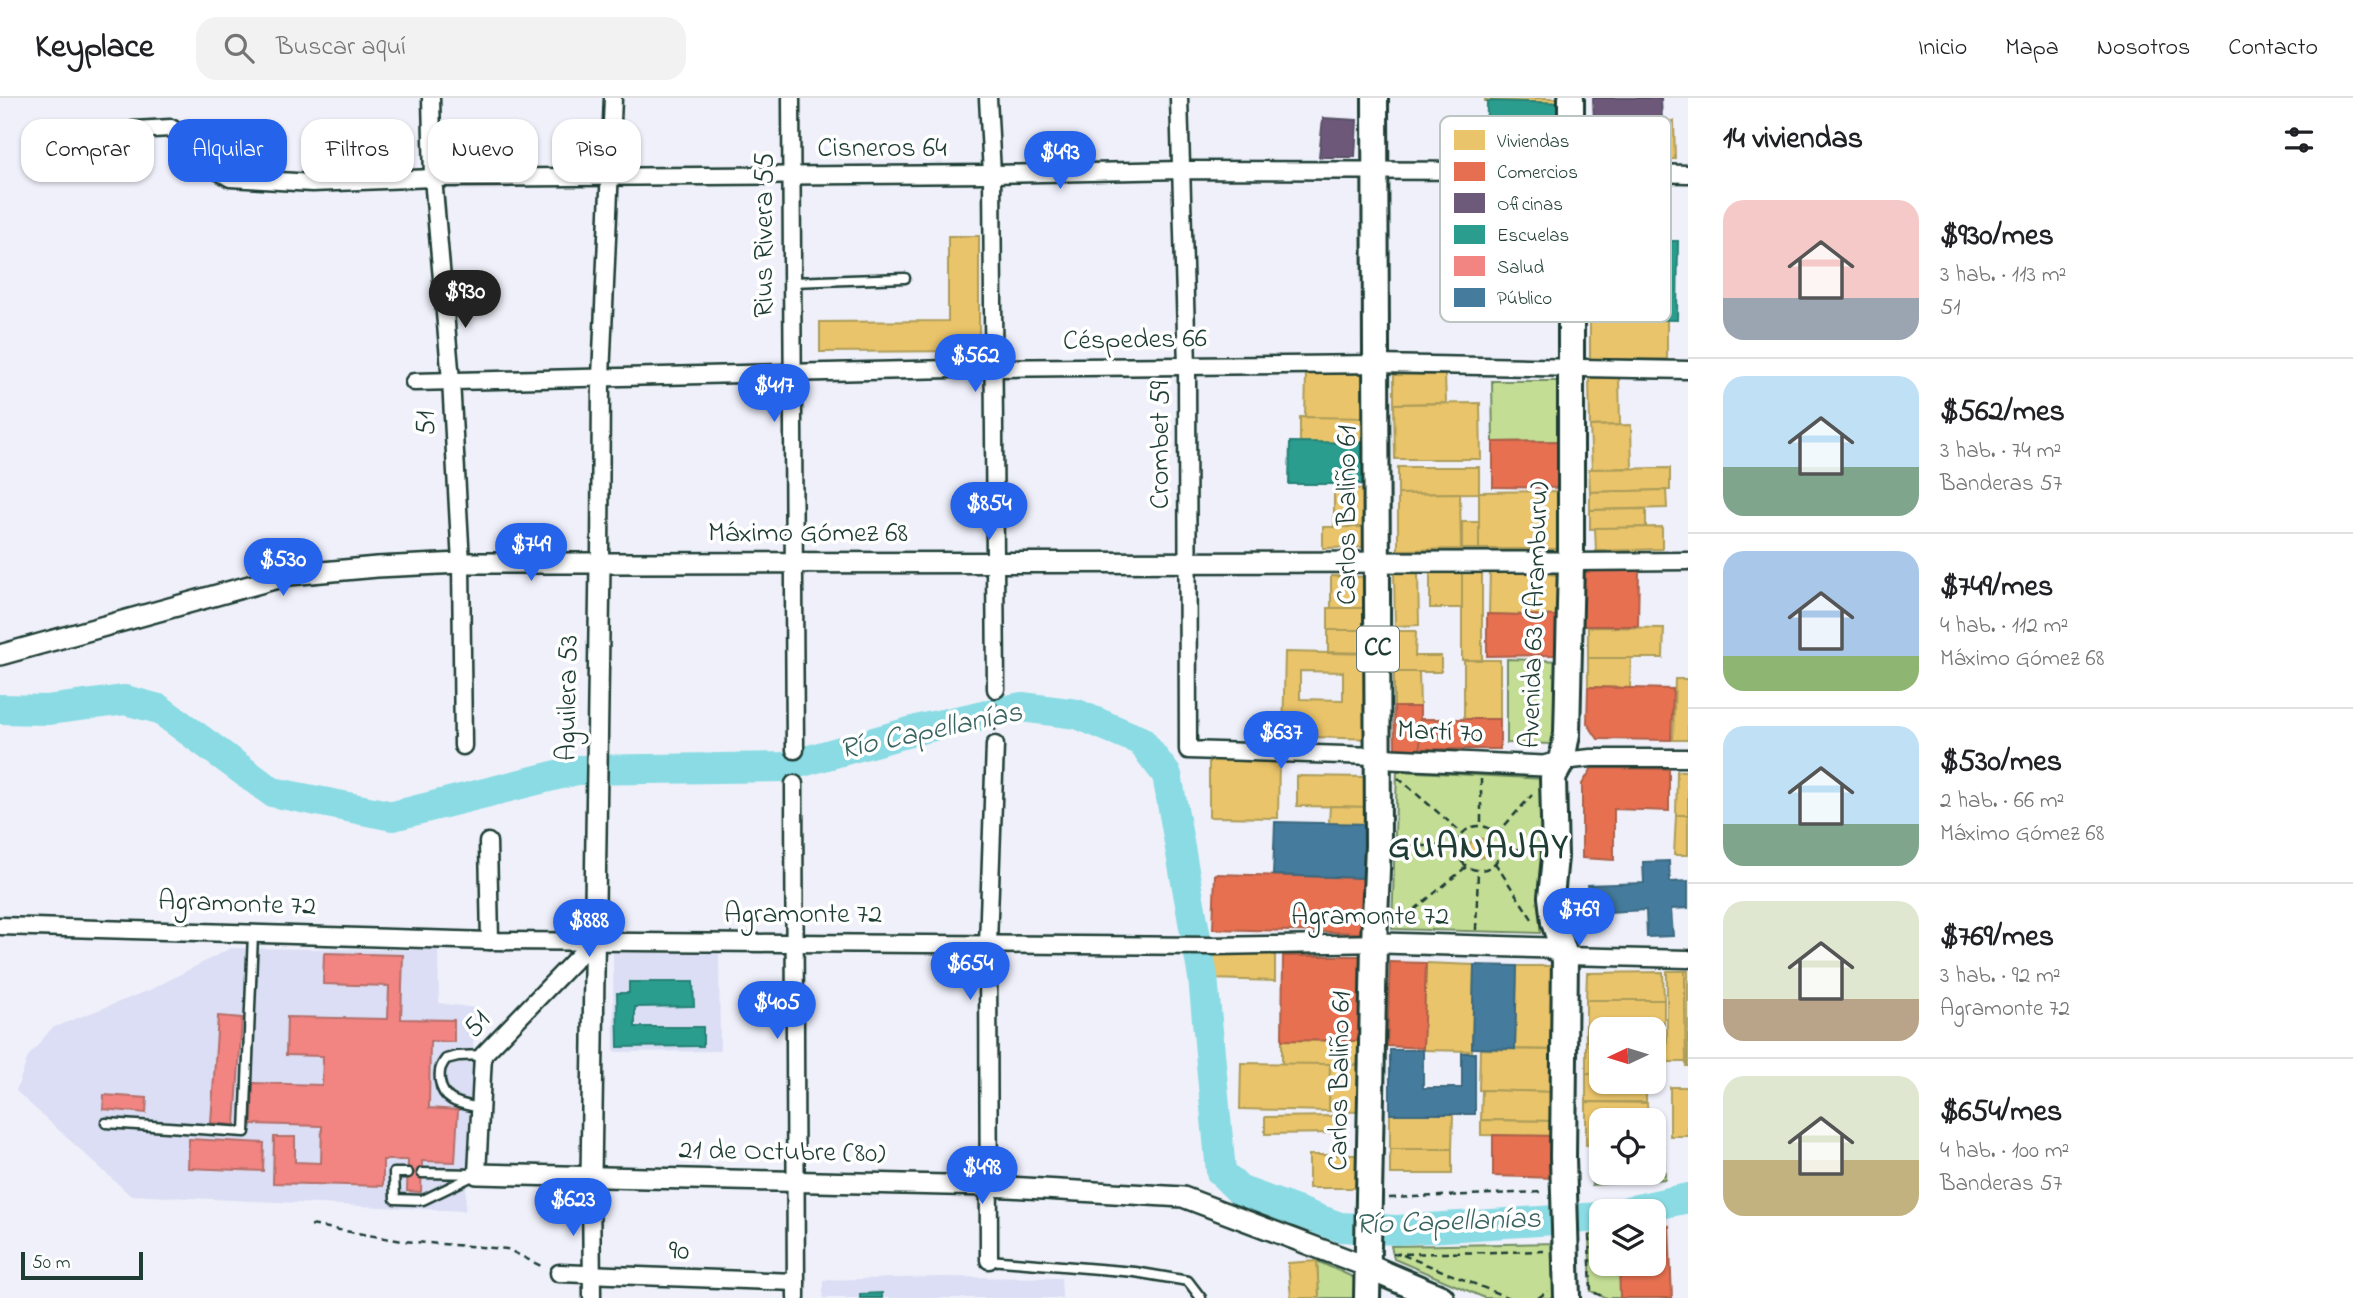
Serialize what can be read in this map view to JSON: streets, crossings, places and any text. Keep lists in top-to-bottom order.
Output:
{
  "streets": {
    "main road": ["Carlos Baliño 61", "Avenida 63 (Aramburu)", "CC"],
    "street": [
      "Cisneros 64",
      "Rius Rivera 55",
      "Céspedes 66",
      "51",
      "Crombet 59",
      "Máximo Gómez 68",
      "Aguilera 53",
      "Martí 70",
      "Agramonte 72",
      "21 de Octubre (80)",
      "90"
    ]
  },
  "crossings": [
    ["Cisneros 64", "Rius Rivera 55"],
    ["Cisneros 64", "Crombet 59"],
    ["Cisneros 64", "Carlos Baliño 61"],
    ["Rius Rivera 55", "Céspedes 66"],
    ["Rius Rivera 55", "Máximo Gómez 68"],
    ["Céspedes 66", "51"],
    ["Céspedes 66", "Crombet 59"],
    ["Céspedes 66", "Carlos Baliño 61"],
    ["Céspedes 66", "Avenida 63 (Aramburu)"],
    ["Céspedes 66", "Aguilera 53"],
    ["51", "Máximo Gómez 68"],
    ["51", "Aguilera 53"],
    ["51", "Agramonte 72"],
    ["51", "21 de Octubre (80)"],
    ["Crombet 59", "Máximo Gómez 68"],
    ["Crombet 59", "Martí 70"],
    ["Carlos Baliño 61", "Máximo Gómez 68"],
    ["Carlos Baliño 61", "Martí 70"],
    ["Carlos Baliño 61", "Agramonte 72"],
    ["Carlos Baliño 61", "21 de Octubre (80)"],
    ["Máximo Gómez 68", "Avenida 63 (Aramburu)"],
    ["Máximo Gómez 68", "Aguilera 53"],
    ["Avenida 63 (Aramburu)", "Martí 70"],
    ["Avenida 63 (Aramburu)", "Agramonte 72"],
    ["Aguilera 53", "Agramonte 72"],
    ["Aguilera 53", "21 de Octubre (80)"],
    ["Aguilera 53", "90"]
  ],
  "districts": ["GUANAJAY"],
  "water": ["Río Capellanías"],
  "legend": [
    "Viviendas",
    "Comercios",
    "Oficinas",
    "Escuelas",
    "Salud",
    "Público"
  ],
  "scale_bar": "50 m",
  "north": "left",
  "page": {
    "header": "Keyplace",
    "search": "Buscar aquí",
    "nav": [
      "Inicio",
      "Mapa",
      "Nosotros",
      "Contacto"
    ],
    "heading": "14 viviendas",
    "chip": [
      "Comprar",
      "Alquilar",
      "Filtros",
      "Nuevo",
      "Piso"
    ],
    "price": [
      "$493",
      "$930",
      "$562",
      "$417",
      "$854",
      "$749",
      "$530",
      "$637",
      "$769",
      "$888",
      "$654",
      "$405",
      "$498",
      "$623"
    ],
    "list": [
      {
        "name": "$930/mes",
        "note": "3 hab. · 113 m² · 51"
      },
      {
        "name": "$562/mes",
        "note": "3 hab. · 74 m² · Banderas 57"
      },
      {
        "name": "$749/mes",
        "note": "4 hab. · 112 m² · Máximo Gómez 68"
      },
      {
        "name": "$530/mes",
        "note": "2 hab. · 66 m² · Máximo Gómez 68"
      },
      {
        "name": "$769/mes",
        "note": "3 hab. · 92 m² · Agramonte 72"
      },
      {
        "name": "$654/mes",
        "note": "4 hab. · 100 m² · Banderas 57"
      }
    ],
    "scale": "50 m"
  }
}
